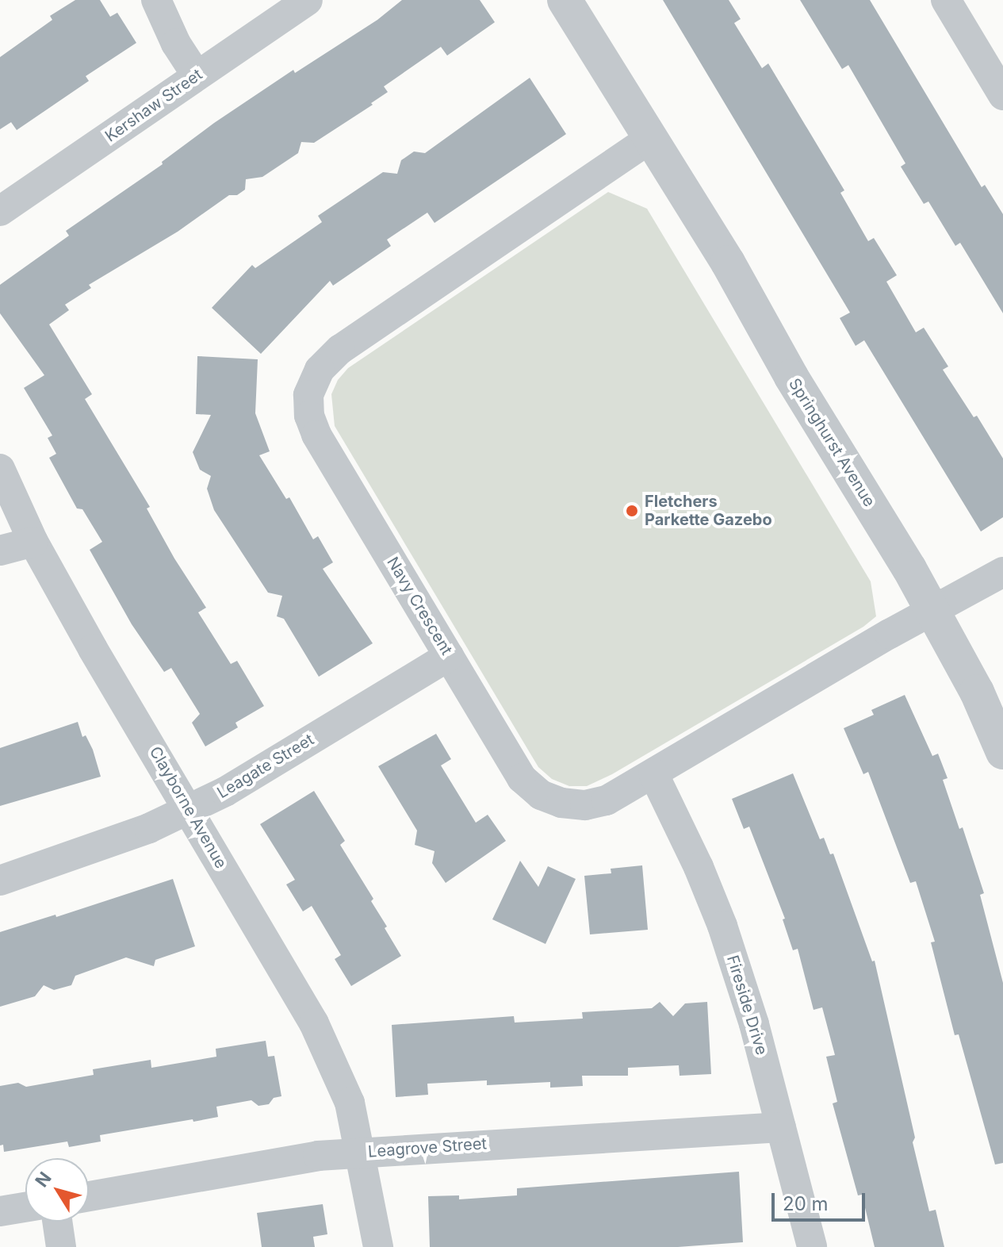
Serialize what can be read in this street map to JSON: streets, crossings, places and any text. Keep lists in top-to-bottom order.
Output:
{
  "streets": {
    "street": [
      "Kershaw Street",
      "Springhurst Avenue",
      "Navy Crescent",
      "Leagate Street",
      "Clayborne Avenue",
      "Fireside Drive",
      "Leagrove Street"
    ]
  },
  "crossings": [
    ["Springhurst Avenue", "Navy Crescent"],
    ["Navy Crescent", "Leagate Street"],
    ["Navy Crescent", "Fireside Drive"],
    ["Leagate Street", "Clayborne Avenue"],
    ["Clayborne Avenue", "Leagrove Street"],
    ["Fireside Drive", "Leagrove Street"]
  ],
  "places": ["Fletchers Parkette Gazebo"],
  "scale_bar": "20 m",
  "north": "top left"
}
